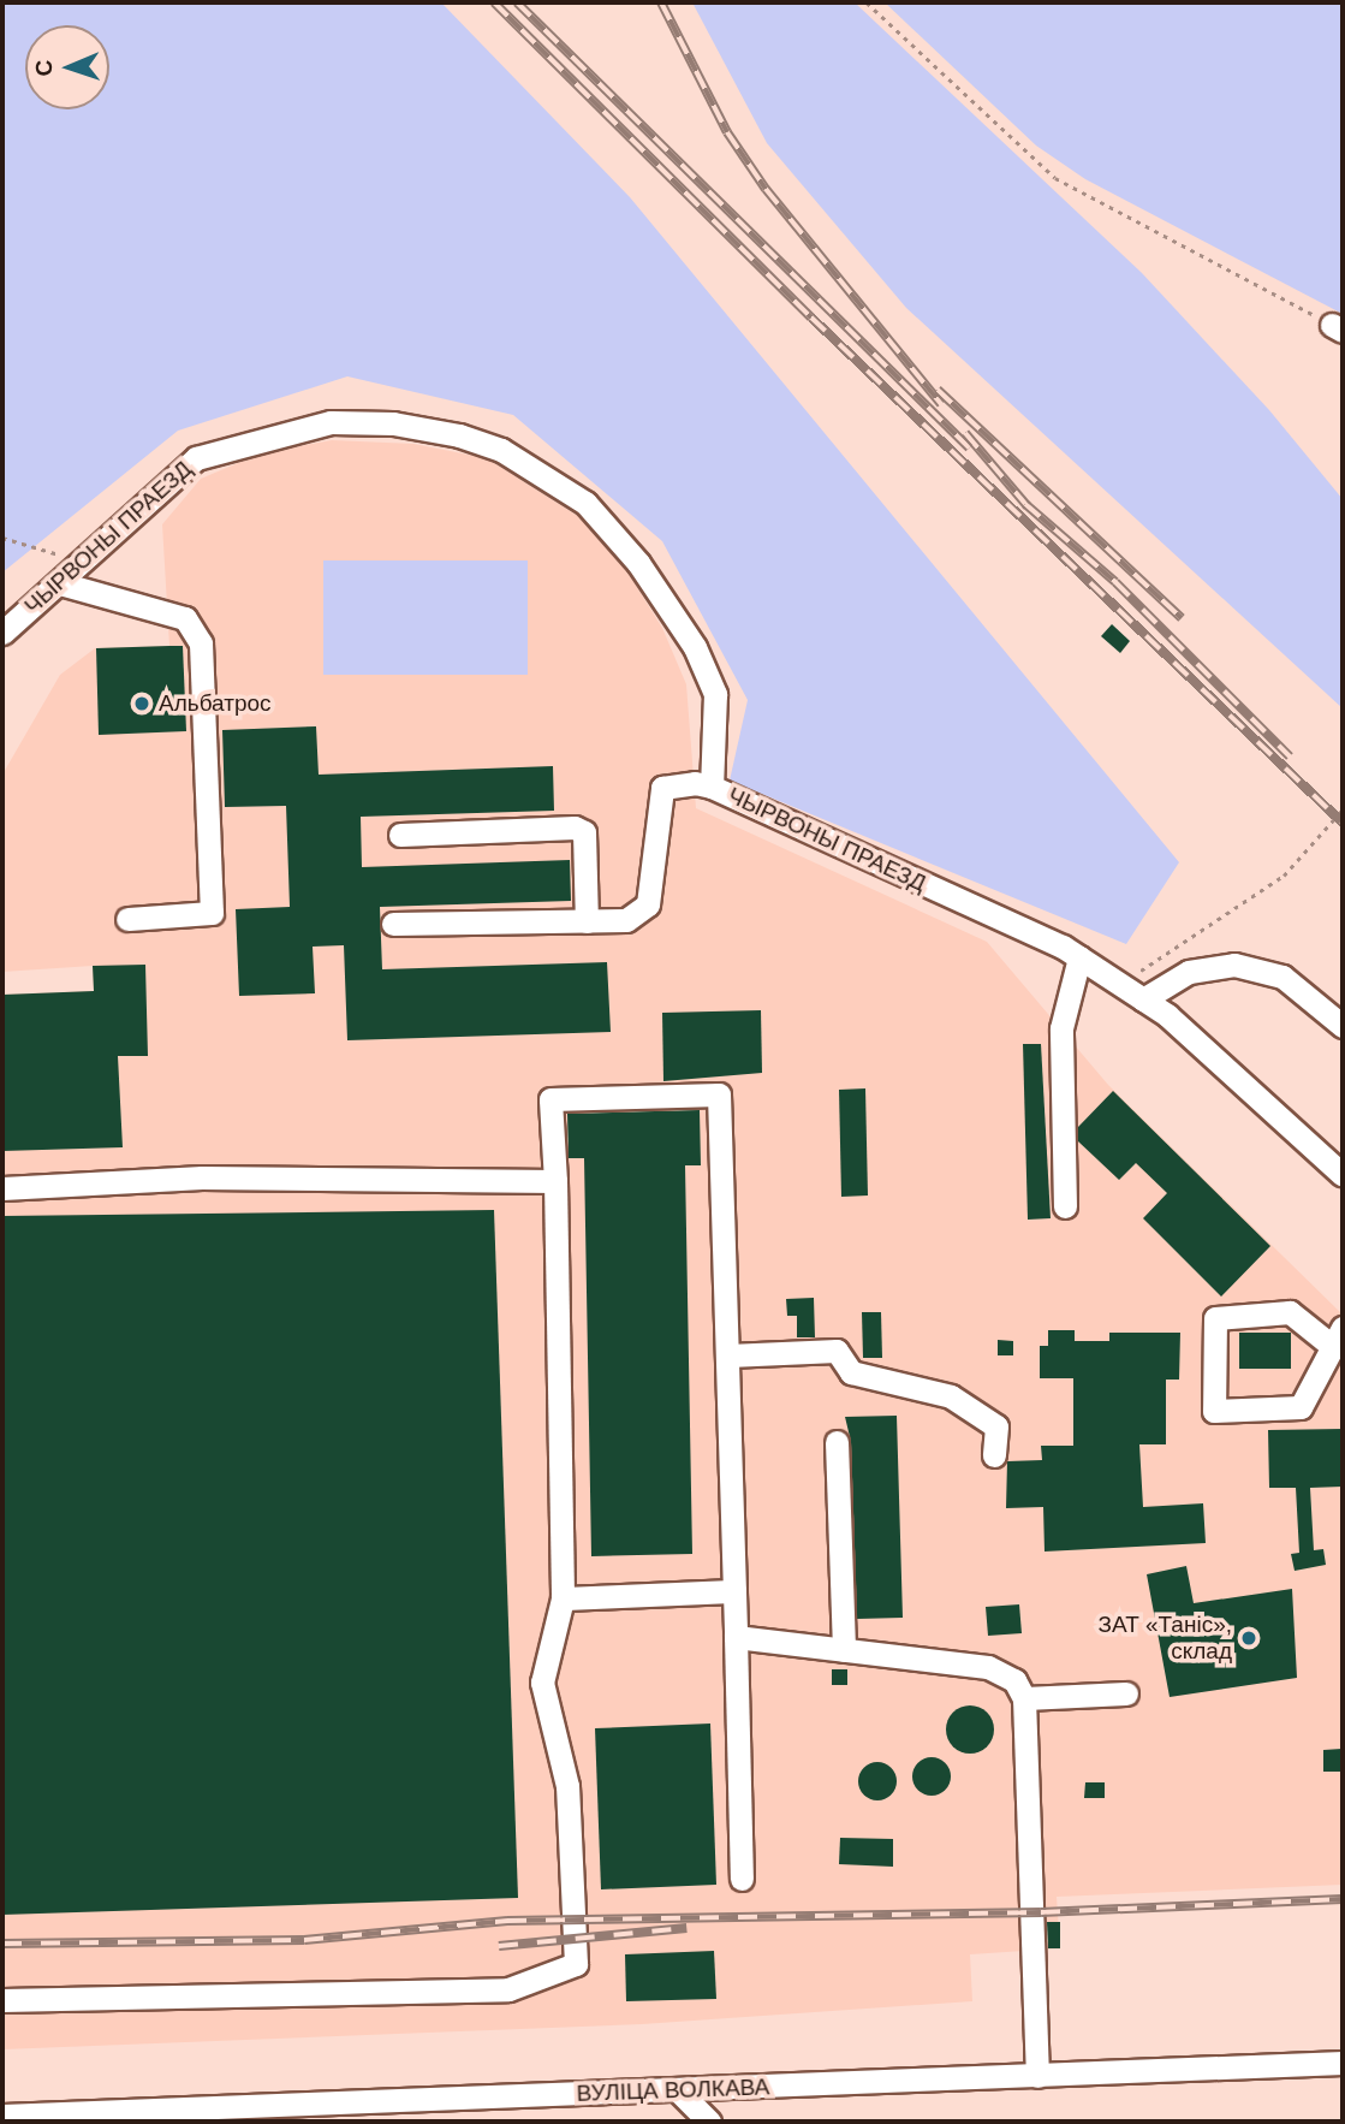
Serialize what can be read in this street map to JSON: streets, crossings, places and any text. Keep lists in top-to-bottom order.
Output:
{
  "streets": {
    "street": ["ЧЫРВОНЫ ПРАЕЗД", "ВУЛІЦА ВОЛКАВА"]
  },
  "places": ["Альбатрос", "ЗАТ «Таніс», склад"],
  "north": "left"
}
